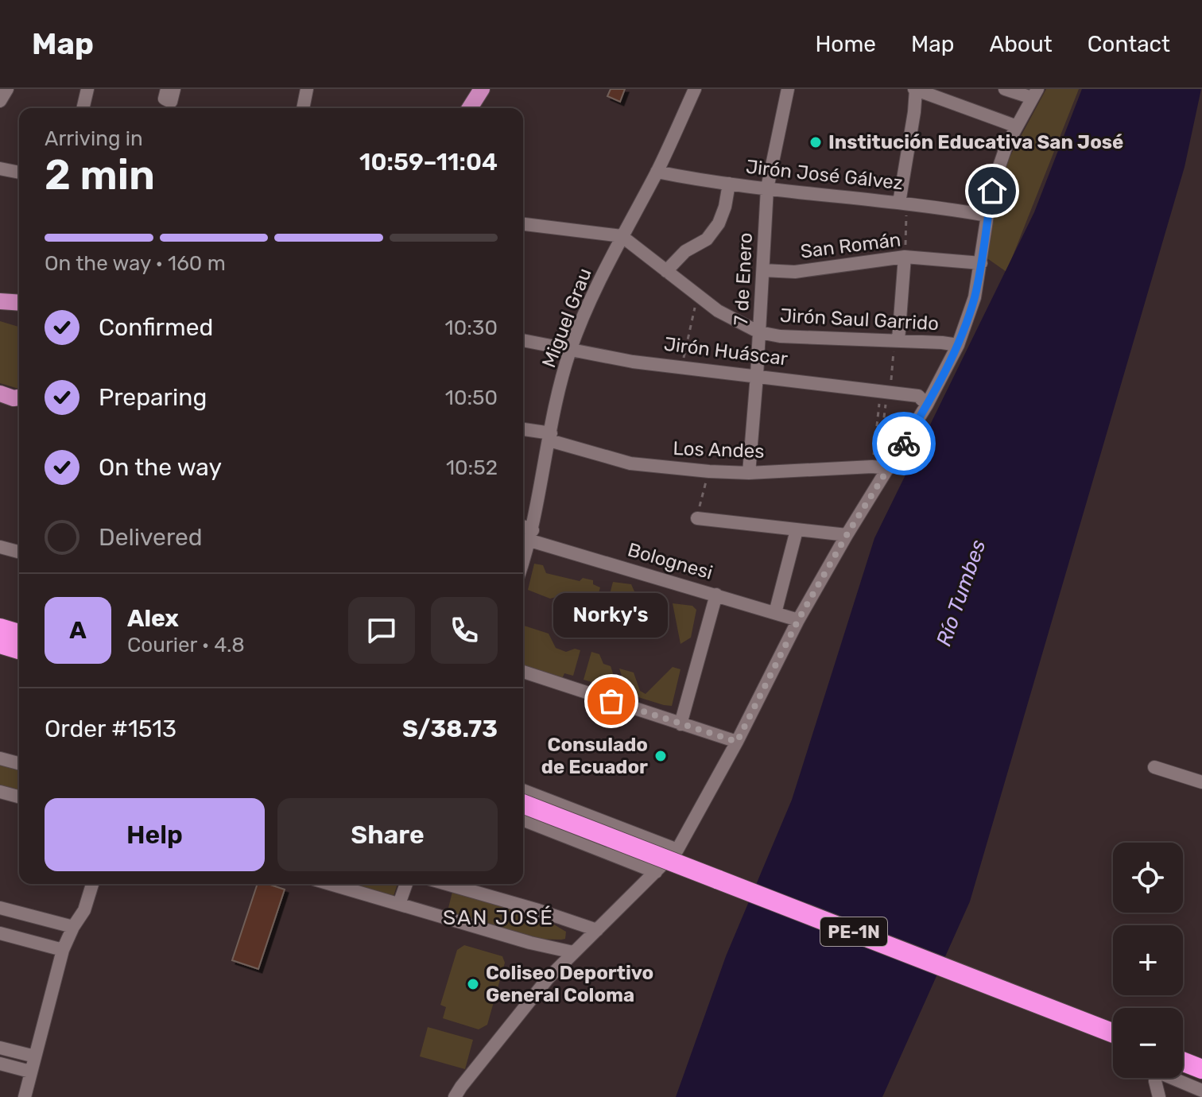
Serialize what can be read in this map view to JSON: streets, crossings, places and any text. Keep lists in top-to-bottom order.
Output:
{
  "streets": {
    "highway": ["PE-1N"],
    "street": [
      "Jirón José Gálvez",
      "San Román",
      "7 de Enero",
      "Miguel Grau",
      "Jirón Saul Garrido",
      "Jirón Huáscar",
      "Los Andes",
      "Bolognesi"
    ]
  },
  "crossings": [
    ["Jirón José Gálvez", "7 de Enero"],
    ["Jirón José Gálvez", "Miguel Grau"],
    ["San Román", "7 de Enero"],
    ["7 de Enero", "Jirón Saul Garrido"],
    ["7 de Enero", "Jirón Huáscar"],
    ["7 de Enero", "Los Andes"],
    ["Miguel Grau", "Jirón Saul Garrido"],
    ["Miguel Grau", "Jirón Huáscar"],
    ["Miguel Grau", "Los Andes"],
    ["Miguel Grau", "Bolognesi"]
  ],
  "districts": ["SAN JOSÉ"],
  "water": ["Río Tumbes"],
  "places": [
    "Institución Educativa San José",
    "Norky's",
    "Consulado de Ecuador",
    "Coliseo Deportivo General Coloma"
  ],
  "page": {
    "header": "Map",
    "nav": [
      "Home",
      "Map",
      "About",
      "Contact"
    ],
    "heading": ["2 min", "Arriving in", "10:59–11:04"],
    "panel": [
      "Alex",
      "Courier · 4.8",
      "Order #1513",
      "S/38.73"
    ],
    "bar": "On the way · 160 m",
    "list": [
      ["Confirmed", "10:30"],
      ["Preparing", "10:50"],
      ["On the way", "10:52"],
      "Delivered"
    ],
    "bubble": "Norky's",
    "round": "A",
    "buttons": ["Help", "Share"],
    "map_buttons": ["+", "−"]
  }
}
